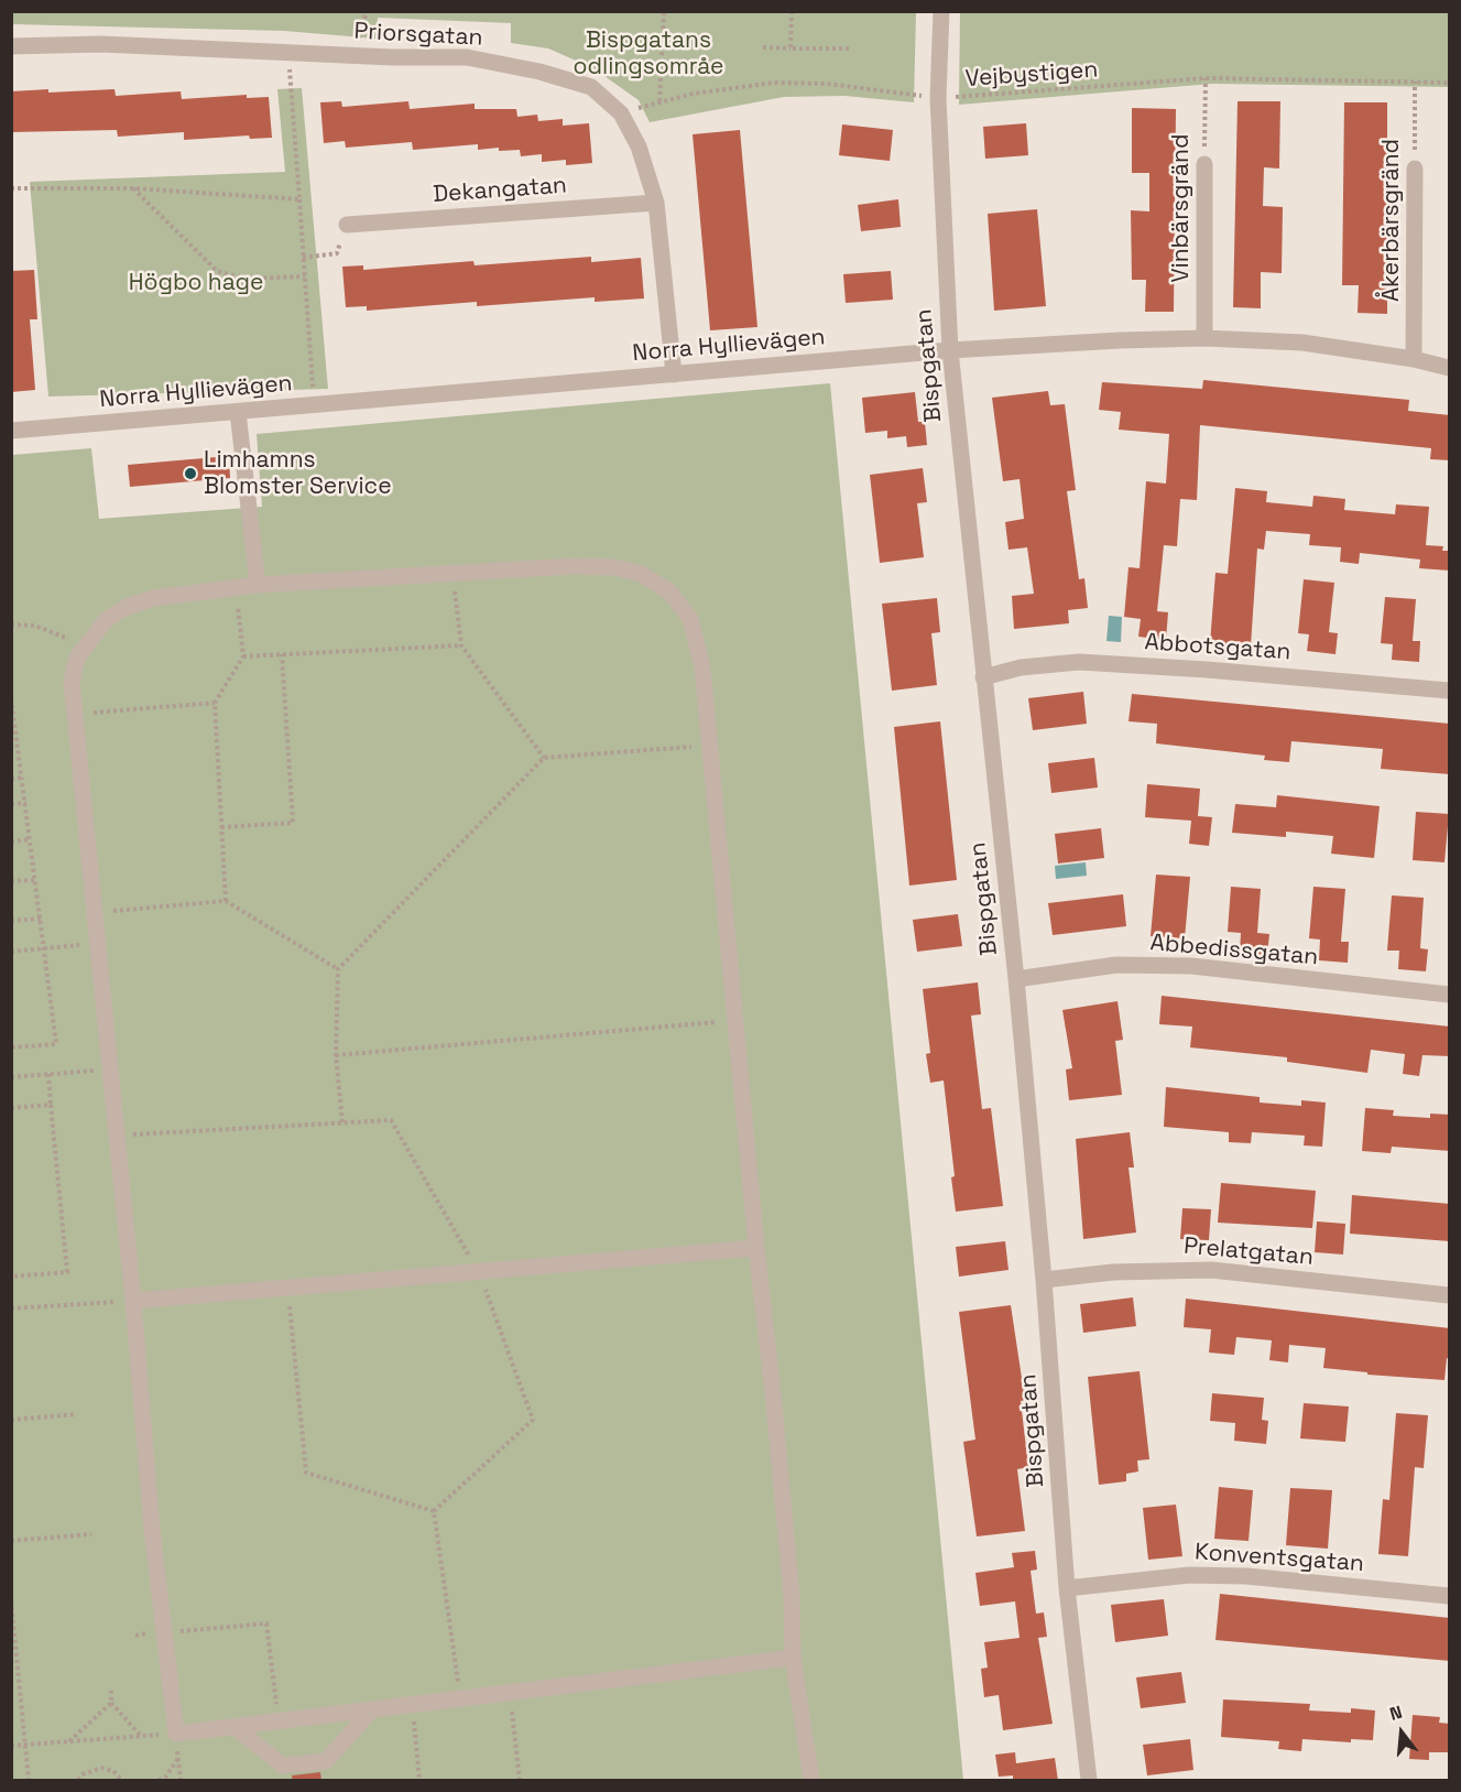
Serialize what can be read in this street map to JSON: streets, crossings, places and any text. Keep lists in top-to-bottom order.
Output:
{
  "streets": {
    "street": [
      "Priorsgatan",
      "Dekangatan",
      "Vinbärsgränd",
      "Åkerbärsgränd",
      "Norra Hyllievägen",
      "Bispgatan",
      "Abbotsgatan",
      "Abbedissgatan",
      "Prelatgatan",
      "Konventsgatan"
    ],
    "path": ["Vejbystigen"]
  },
  "crossings": [
    ["Priorsgatan", "Vejbystigen"],
    ["Priorsgatan", "Dekangatan"],
    ["Priorsgatan", "Norra Hyllievägen"],
    ["Vejbystigen", "Vinbärsgränd"],
    ["Vejbystigen", "Åkerbärsgränd"],
    ["Vejbystigen", "Bispgatan"],
    ["Vinbärsgränd", "Norra Hyllievägen"],
    ["Åkerbärsgränd", "Norra Hyllievägen"],
    ["Norra Hyllievägen", "Bispgatan"],
    ["Bispgatan", "Abbotsgatan"],
    ["Bispgatan", "Abbedissgatan"],
    ["Bispgatan", "Prelatgatan"],
    ["Bispgatan", "Konventsgatan"]
  ],
  "parks": ["Bispgatans odlingsområe", "Högbo hage"],
  "places": ["Limhamns Blomster Service"],
  "north": "top"
}
